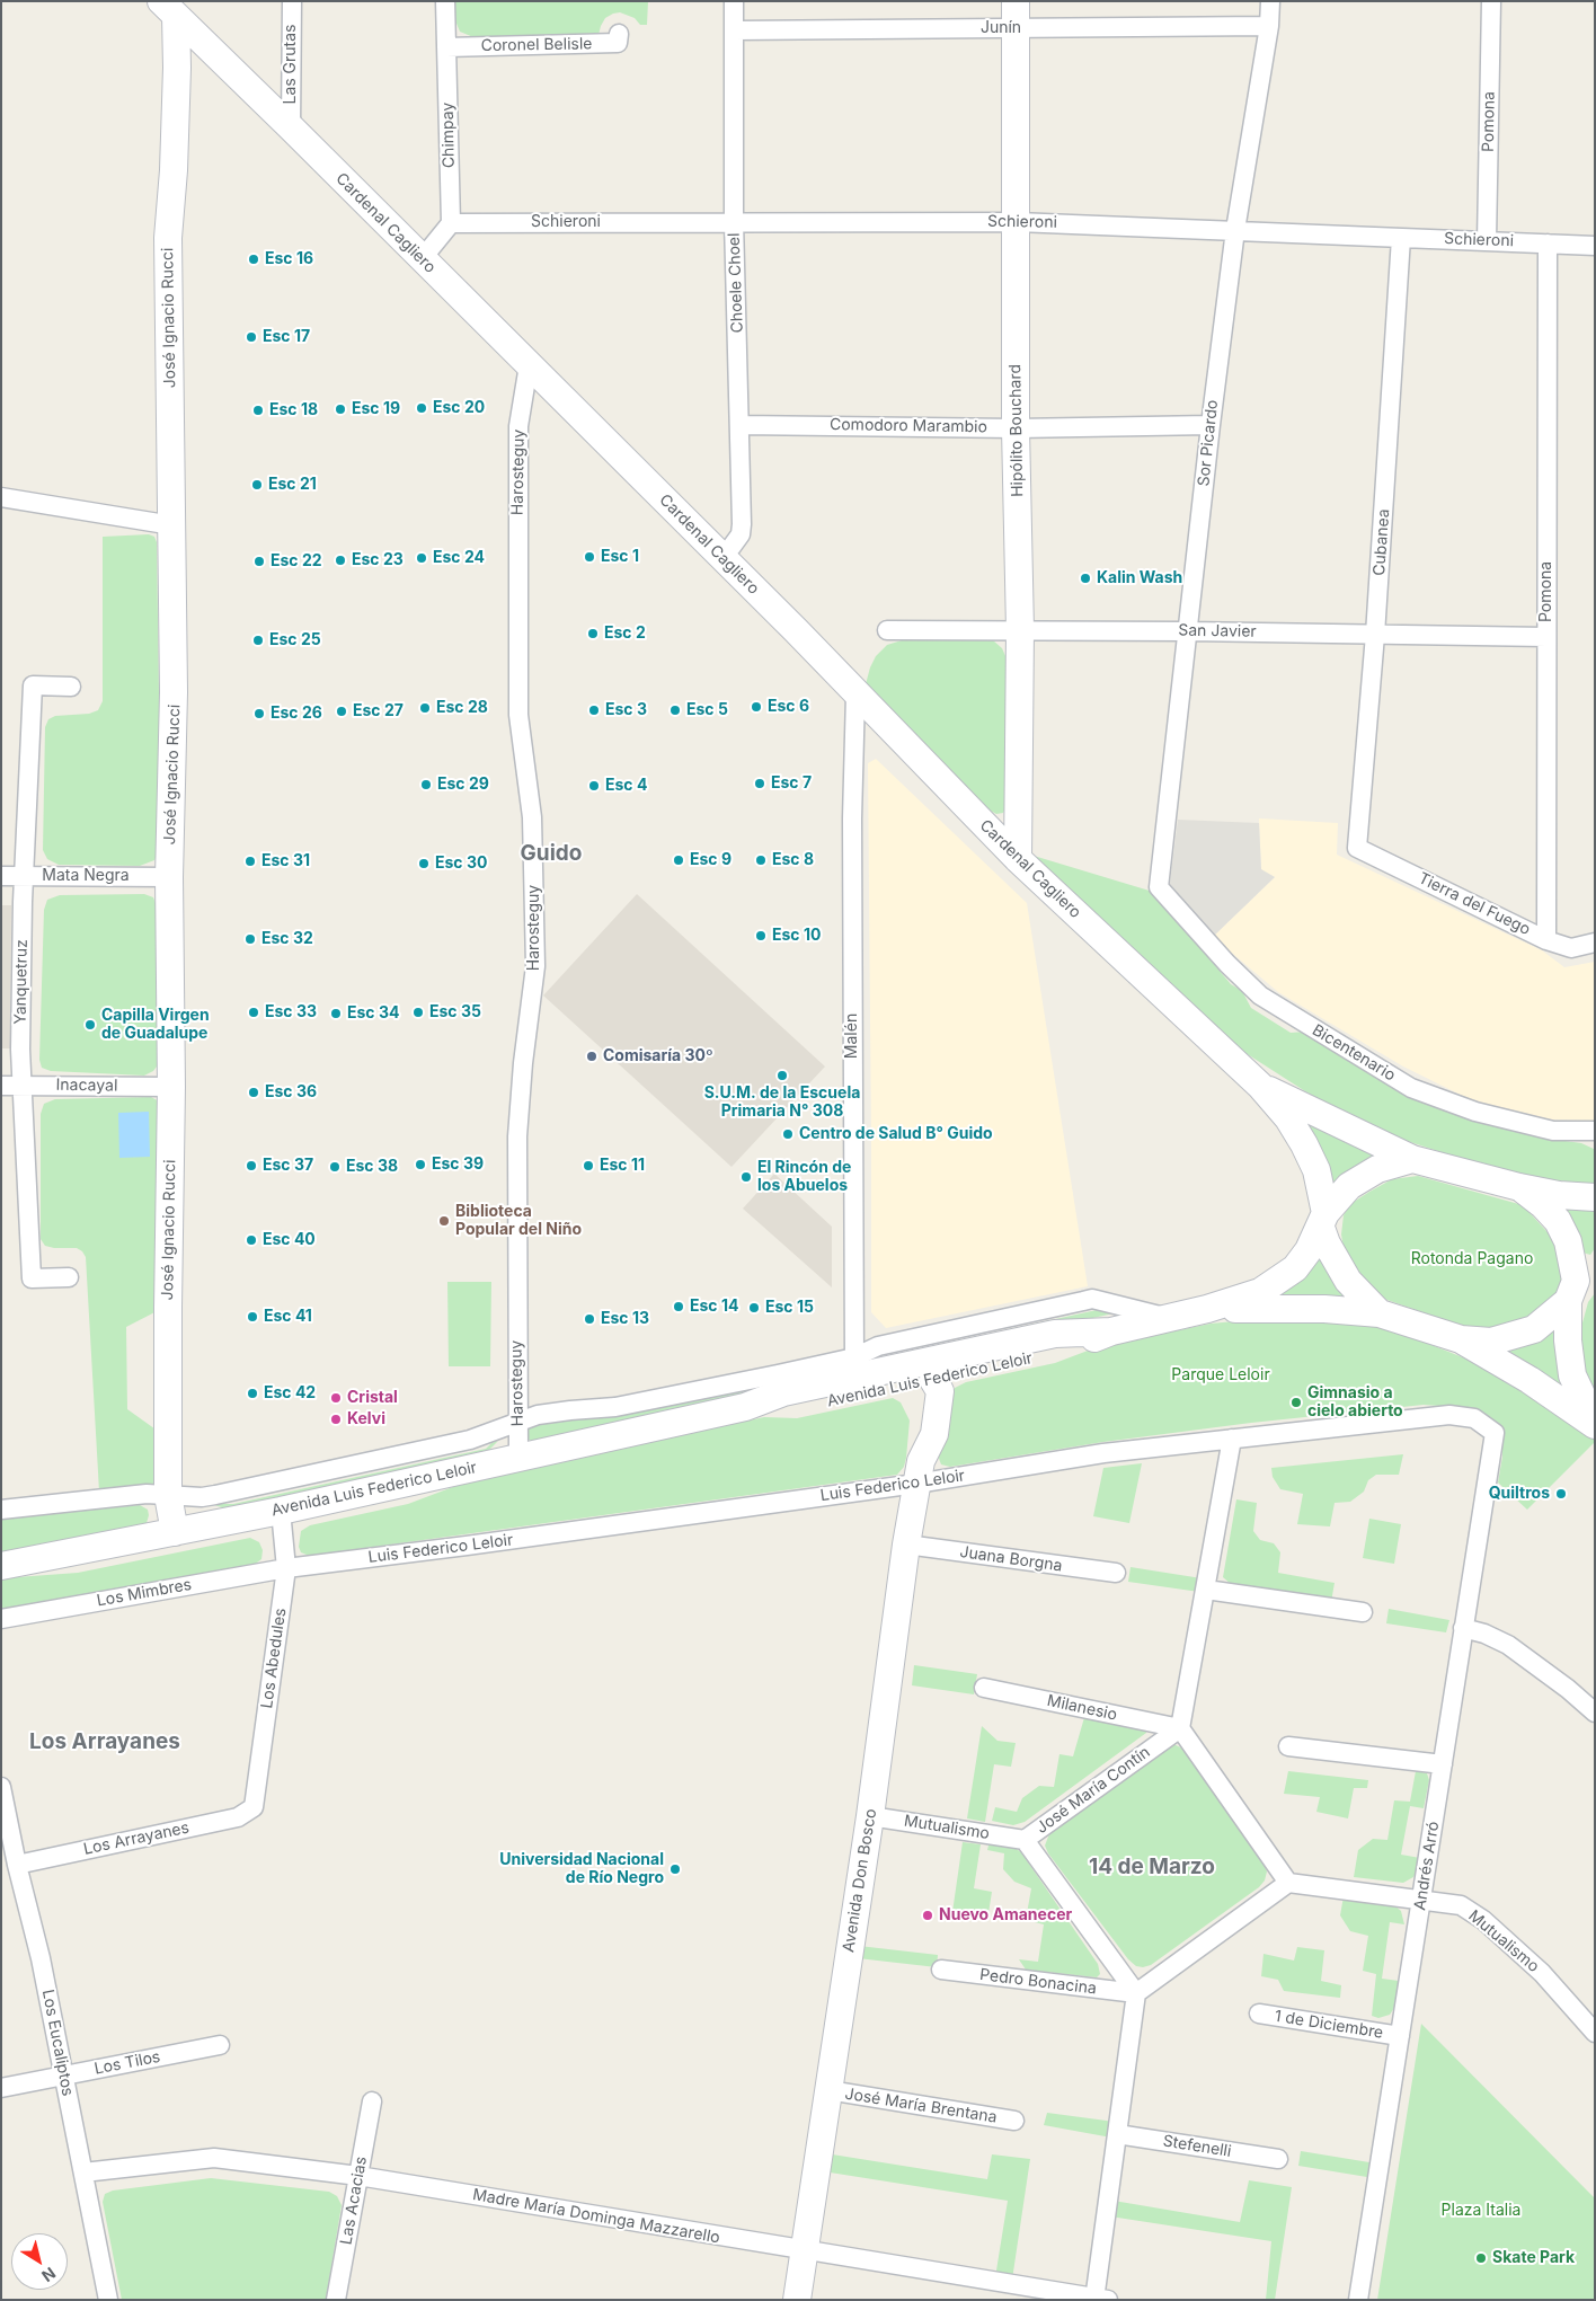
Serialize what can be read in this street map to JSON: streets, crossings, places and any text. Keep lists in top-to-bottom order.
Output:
{
  "streets": {
    "main road": [
      "Cardenal Cagliero",
      "José Ignacio Rucci",
      "Hipólito Bouchard",
      "Avenida Luis Federico Leloir",
      "Avenida Don Bosco"
    ],
    "street": [
      "Junín",
      "Coronel Belisle",
      "Las Grutas",
      "Pomona",
      "Chimpay",
      "Schieroni",
      "Choele Choel",
      "Comodoro Marambio",
      "Sor Picardo",
      "Harosteguy",
      "Cubanea",
      "San Javier",
      "Mata Negra",
      "Tierra del Fuego",
      "Yanquetruz",
      "Malén",
      "Bicentenario",
      "Inacayal",
      "Luis Federico Leloir",
      "Juana Borgna",
      "Los Mimbres",
      "Los Abedules",
      "Milanesio",
      "José María Contín",
      "Mutualismo",
      "Los Arrayanes",
      "Andrés Arró",
      "Pedro Bonacina",
      "1 de Diciembre",
      "Los Eucaliptos",
      "Los Tilos",
      "José María Brentana",
      "Stefenelli",
      "Las Acacias",
      "Madre María Dominga Mazzarello"
    ]
  },
  "crossings": [
    ["Junín", "Choele Choel"],
    ["Junín", "Hipólito Bouchard"],
    ["Junín", "Sor Picardo"],
    ["Coronel Belisle", "Chimpay"],
    ["Las Grutas", "Cardenal Cagliero"],
    ["Pomona", "Schieroni"],
    ["Pomona", "San Javier"],
    ["Pomona", "Tierra del Fuego"],
    ["Chimpay", "Schieroni"],
    ["Schieroni", "Choele Choel"],
    ["Schieroni", "Hipólito Bouchard"],
    ["Schieroni", "Sor Picardo"],
    ["Schieroni", "Cubanea"],
    ["Cardenal Cagliero", "Choele Choel"],
    ["Cardenal Cagliero", "José Ignacio Rucci"],
    ["Cardenal Cagliero", "Hipólito Bouchard"],
    ["Cardenal Cagliero", "Harosteguy"],
    ["Cardenal Cagliero", "Malén"],
    ["Cardenal Cagliero", "Avenida Luis Federico Leloir"],
    ["Choele Choel", "Comodoro Marambio"],
    ["José Ignacio Rucci", "Mata Negra"],
    ["José Ignacio Rucci", "Inacayal"],
    ["José Ignacio Rucci", "Avenida Luis Federico Leloir"],
    ["Comodoro Marambio", "Hipólito Bouchard"],
    ["Comodoro Marambio", "Sor Picardo"],
    ["Hipólito Bouchard", "San Javier"],
    ["Sor Picardo", "San Javier"],
    ["Sor Picardo", "Bicentenario"],
    ["Harosteguy", "Avenida Luis Federico Leloir"],
    ["Cubanea", "San Javier"],
    ["Cubanea", "Tierra del Fuego"],
    ["Mata Negra", "Yanquetruz"],
    ["Yanquetruz", "Inacayal"],
    ["Malén", "Avenida Luis Federico Leloir"],
    ["Avenida Luis Federico Leloir", "Los Abedules"],
    ["Avenida Luis Federico Leloir", "Avenida Don Bosco"],
    ["Luis Federico Leloir", "Los Mimbres"],
    ["Luis Federico Leloir", "Los Abedules"],
    ["Luis Federico Leloir", "Andrés Arró"],
    ["Luis Federico Leloir", "Avenida Don Bosco"],
    ["Juana Borgna", "Avenida Don Bosco"],
    ["Los Mimbres", "Los Abedules"],
    ["Los Abedules", "Los Arrayanes"],
    ["Milanesio", "José María Contín"],
    ["José María Contín", "Mutualismo"],
    ["José María Contín", "Pedro Bonacina"],
    ["Mutualismo", "Andrés Arró"],
    ["Mutualismo", "Avenida Don Bosco"],
    ["Los Arrayanes", "Los Eucaliptos"],
    ["Andrés Arró", "1 de Diciembre"],
    ["Avenida Don Bosco", "José María Brentana"],
    ["Avenida Don Bosco", "Madre María Dominga Mazzarello"],
    ["Los Eucaliptos", "Los Tilos"],
    ["Los Eucaliptos", "Madre María Dominga Mazzarello"],
    ["Las Acacias", "Madre María Dominga Mazzarello"]
  ],
  "districts": ["Guido", "Los Arrayanes", "14 de Marzo"],
  "parks": ["Rotonda Pagano", "Parque Leloir", "Plaza Italia"],
  "places": [
    "Esc 16",
    "Esc 17",
    "Esc 20",
    "Esc 19",
    "Esc 18",
    "Esc 21",
    "Esc 1",
    "Esc 24",
    "Esc 23",
    "Esc 22",
    "Kalin Wash",
    "Esc 2",
    "Esc 25",
    "Esc 6",
    "Esc 28",
    "Esc 3",
    "Esc 5",
    "Esc 27",
    "Esc 26",
    "Esc 7",
    "Esc 29",
    "Esc 4",
    "Esc 9",
    "Esc 8",
    "Esc 31",
    "Esc 30",
    "Esc 10",
    "Esc 32",
    "Esc 33",
    "Esc 35",
    "Esc 34",
    "Capilla Virgen de Guadalupe",
    "Comisaría 30º",
    "S.U.M. de la Escuela Primaria N° 308",
    "Esc 36",
    "Centro de Salud B° Guido",
    "Esc 39",
    "Esc 37",
    "Esc 11",
    "Esc 38",
    "El Rincón de los Abuelos",
    "Biblioteca Popular del Niño",
    "Esc 40",
    "Esc 14",
    "Esc 15",
    "Esc 41",
    "Esc 13",
    "Esc 42",
    "Cristal",
    "Gimnasio a cielo abierto",
    "Kelvi",
    "Quiltros",
    "Universidad Nacional de Río Negro",
    "Nuevo Amanecer",
    "Skate Park"
  ],
  "north": "bottom right"
}
